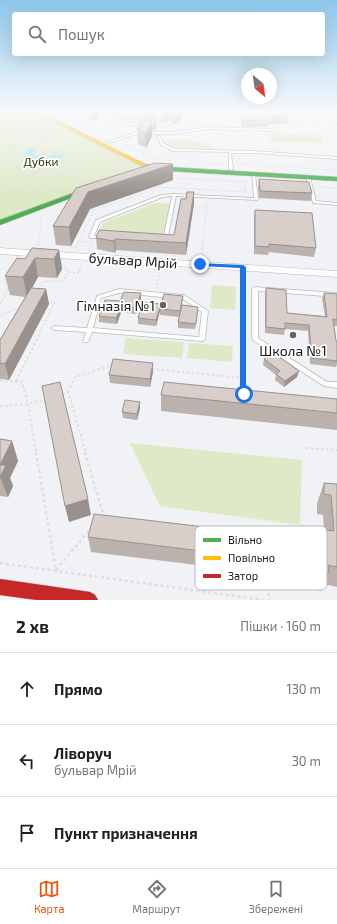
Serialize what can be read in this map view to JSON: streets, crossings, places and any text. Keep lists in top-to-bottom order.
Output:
{
  "streets": {
    "street": ["бульвар Мрій"]
  },
  "parks": ["Дубки"],
  "places": ["Гімназія №1", "Школа №1"],
  "legend": ["Вільно", "Повільно", "Затор"],
  "north": "bottom right",
  "page": {
    "search": "Пошук",
    "heading": ["2 хв", "Пішки · 160 m"],
    "list": [
      ["Прямо", "130 m"],
      ["Ліворуч", "бульвар Мрій", "30 m"],
      "Пункт призначення"
    ],
    "nav": ["Карта", "Маршрут", "Збережені"]
  }
}
